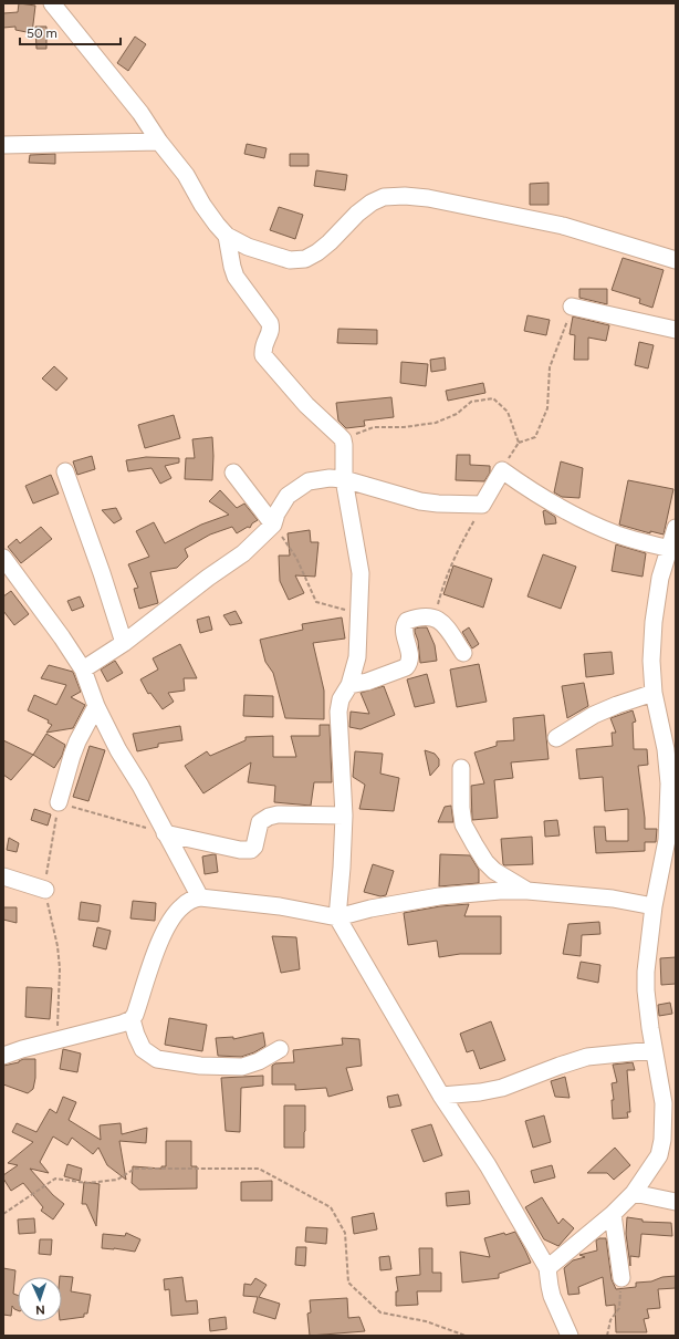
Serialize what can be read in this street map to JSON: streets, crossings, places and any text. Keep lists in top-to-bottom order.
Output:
{
  "scale_bar": "50 m",
  "north": "bottom"
}
